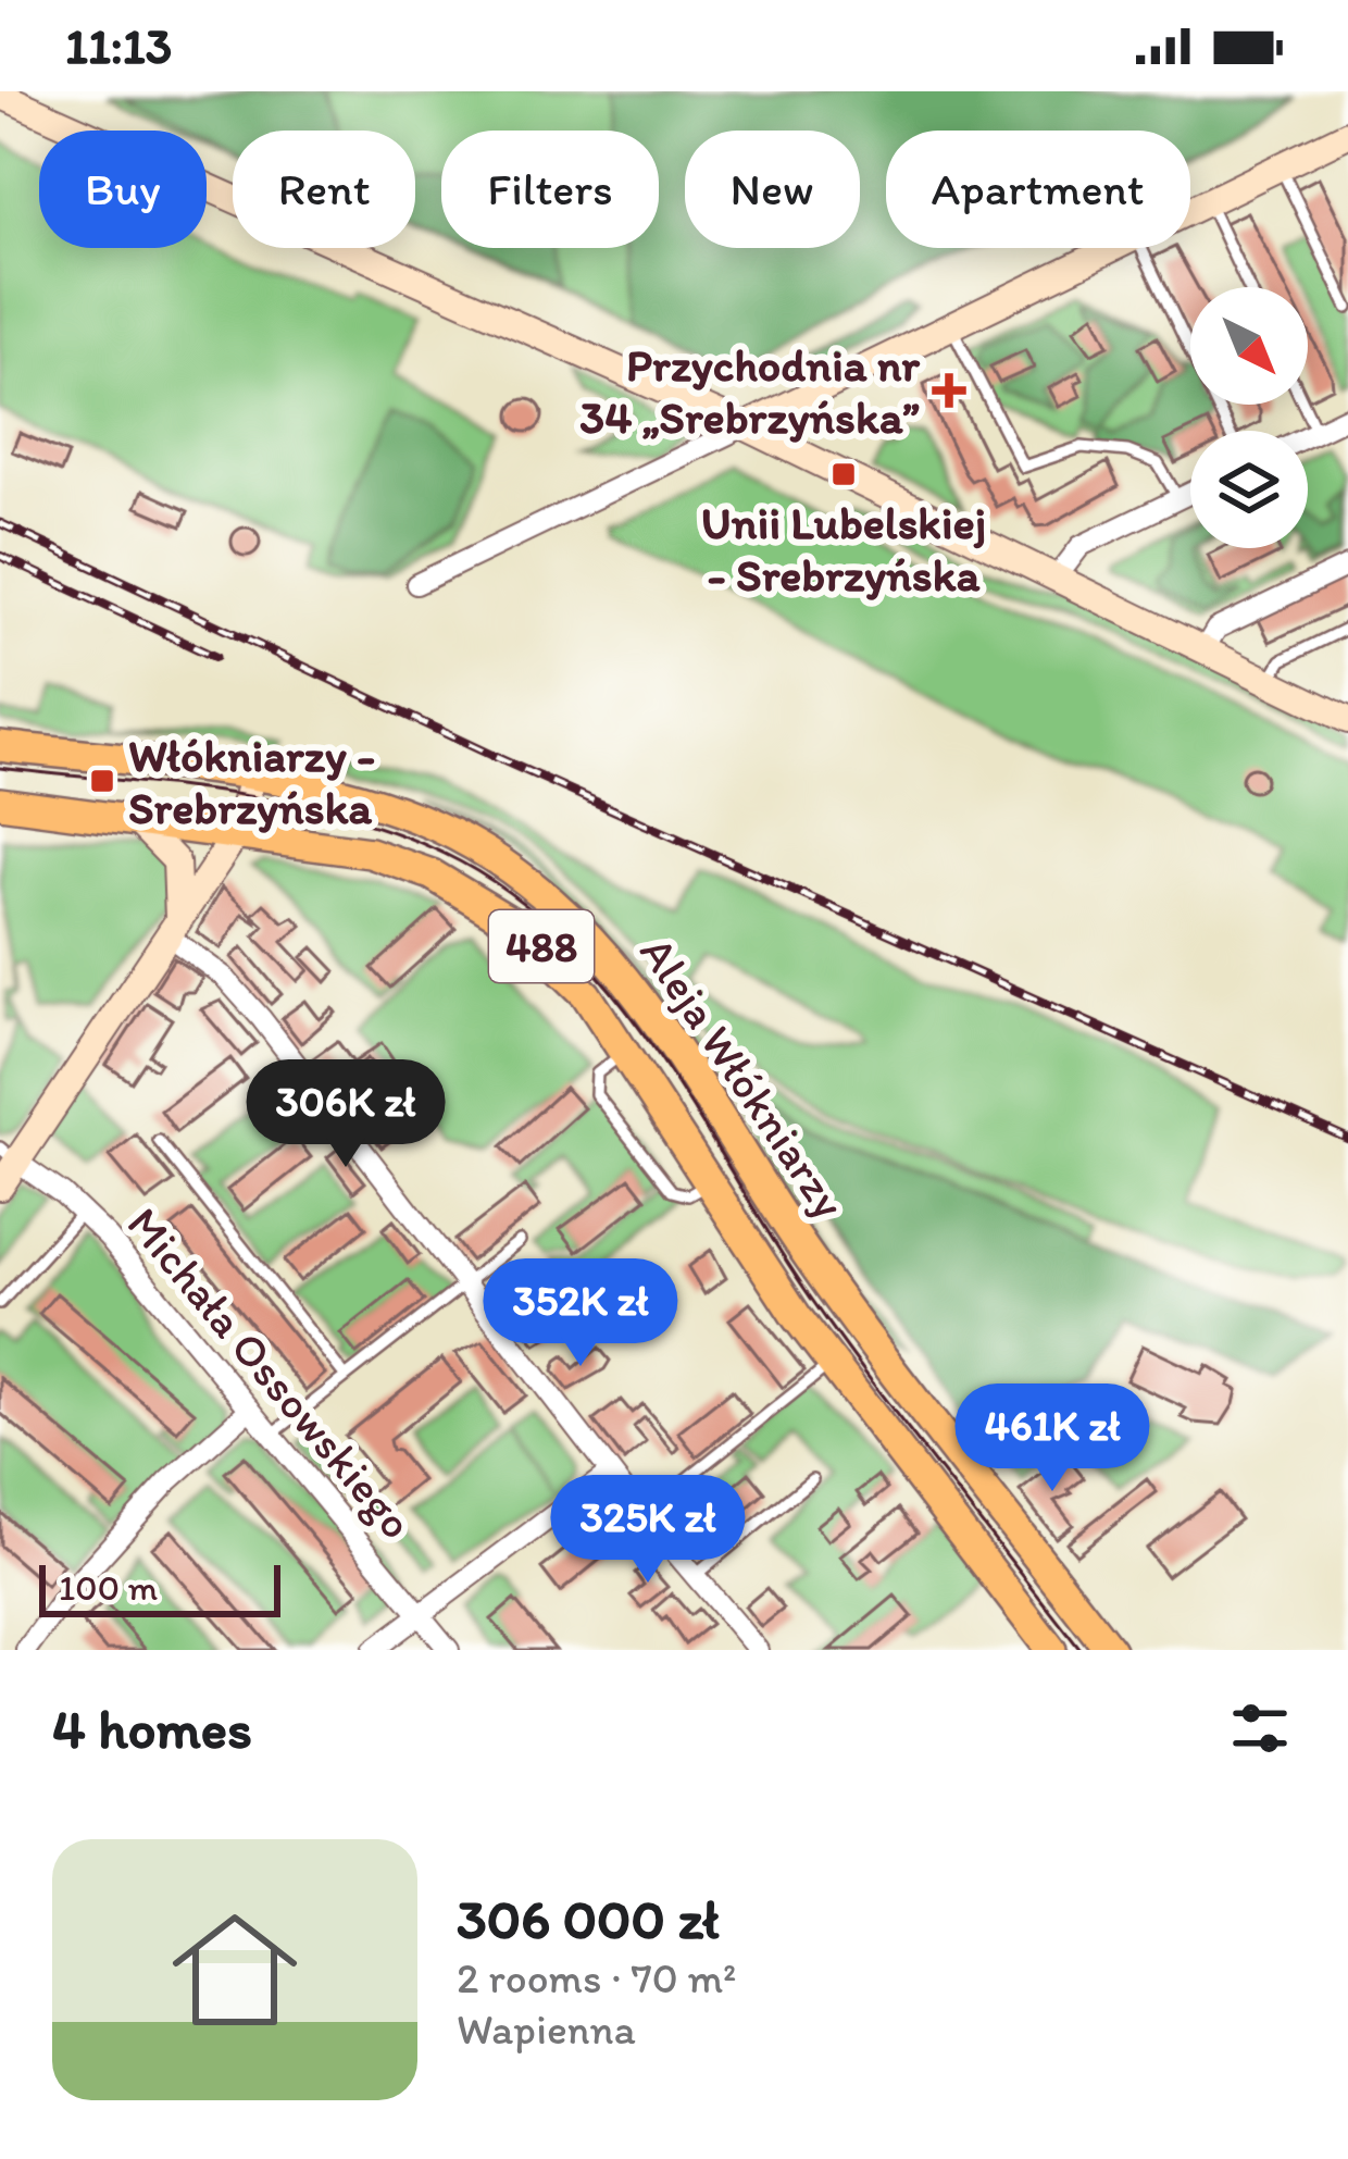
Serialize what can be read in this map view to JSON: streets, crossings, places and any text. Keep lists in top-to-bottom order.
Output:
{
  "streets": {
    "main road": ["488", "Aleja Włókniarzy"],
    "street": ["Michała Ossowskiego"]
  },
  "places": {
    "health": ["Przychodnia nr 34 „Srebrzyńska”"],
    "transit": ["Unii Lubelskiej - Srebrzyńska", "Włókniarzy - Srebrzyńska"]
  },
  "scale_bar": "100 m",
  "north": "bottom right",
  "page": {
    "status": "11:13",
    "chip": [
      "Buy",
      "Rent",
      "Filters",
      "New",
      "Apartment"
    ],
    "price": [
      "306K zł",
      "352K zł",
      "461K zł",
      "325K zł"
    ],
    "scale": "100 m",
    "heading": "4 homes",
    "list": [
      {
        "name": "306 000 zł",
        "note": "2 rooms · 70 m² · Wapienna"
      }
    ]
  }
}
